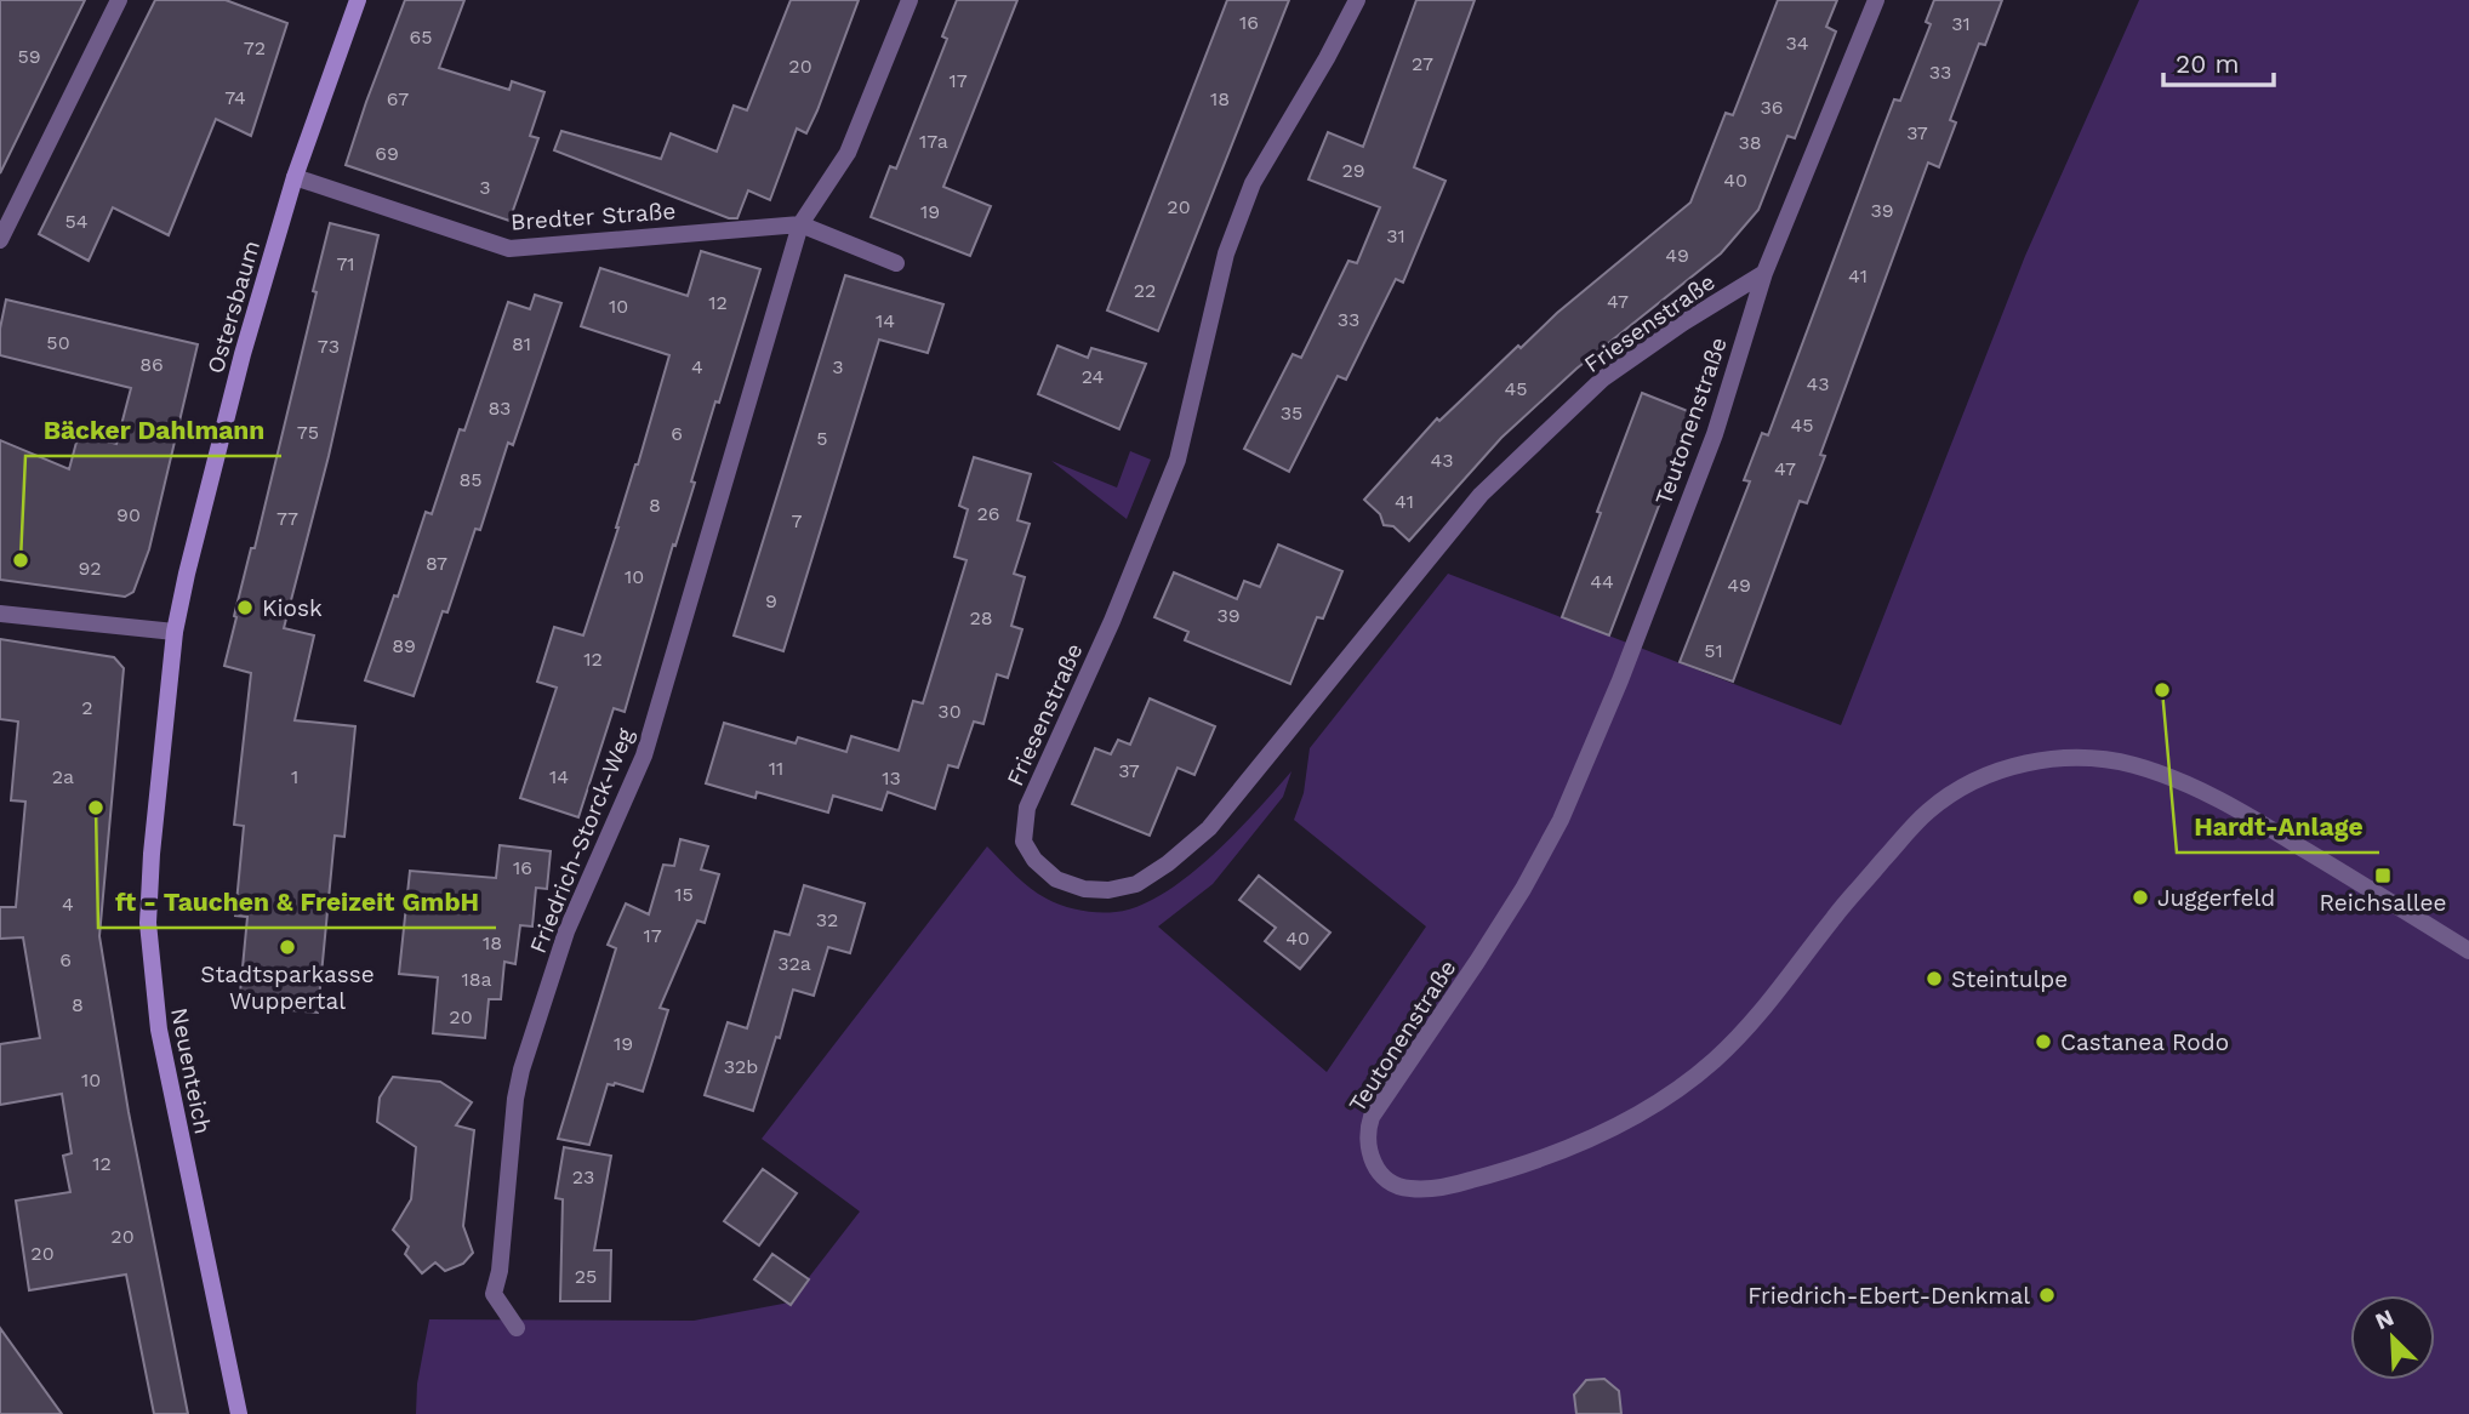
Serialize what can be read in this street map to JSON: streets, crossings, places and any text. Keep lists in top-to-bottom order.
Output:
{
  "streets": {
    "street": [
      "Bredter Straße",
      "Ostersbaum",
      "Friesenstraße",
      "Teutonenstraße",
      "Friedrich-Storck-Weg",
      "Neuenteich"
    ]
  },
  "crossings": [
    ["Bredter Straße", "Ostersbaum"],
    ["Bredter Straße", "Friedrich-Storck-Weg"],
    ["Ostersbaum", "Neuenteich"],
    ["Friesenstraße", "Teutonenstraße"]
  ],
  "places": {
    "other": [
      "Bäcker Dahlmann",
      "Kiosk",
      "Hardt-Anlage",
      "ft - Tauchen & Freizeit GmbH",
      "Juggerfeld",
      "Stadtsparkasse Wuppertal",
      "Steintulpe",
      "Castanea Rodo",
      "Friedrich-Ebert-Denkmal"
    ],
    "transit": ["Reichsallee"]
  },
  "house_numbers": [
    "16",
    "31",
    "65",
    "34",
    "72",
    "59",
    "27",
    "20",
    "33",
    "17",
    "74",
    "67",
    "18",
    "36",
    "37",
    "17a",
    "38",
    "69",
    "29",
    "40",
    "3",
    "20",
    "39",
    "19",
    "54",
    "31",
    "49",
    "71",
    "41",
    "22",
    "47",
    "12",
    "10",
    "33",
    "14",
    "50",
    "81",
    "73",
    "86",
    "4",
    "3",
    "24",
    "43",
    "45",
    "83",
    "35",
    "45",
    "75",
    "6",
    "5",
    "43",
    "47",
    "85",
    "41",
    "8",
    "26",
    "90",
    "77",
    "7",
    "87",
    "92",
    "10",
    "44",
    "49",
    "9",
    "39",
    "28",
    "89",
    "51",
    "12",
    "2",
    "30",
    "11",
    "37",
    "2a",
    "1",
    "14",
    "13",
    "16",
    "15",
    "4",
    "32",
    "17",
    "40",
    "18",
    "6",
    "32a",
    "18a",
    "8",
    "20",
    "19",
    "32b",
    "10",
    "12",
    "23",
    "20",
    "20",
    "25"
  ],
  "scale_bar": "20 m",
  "north": "top left"
}
